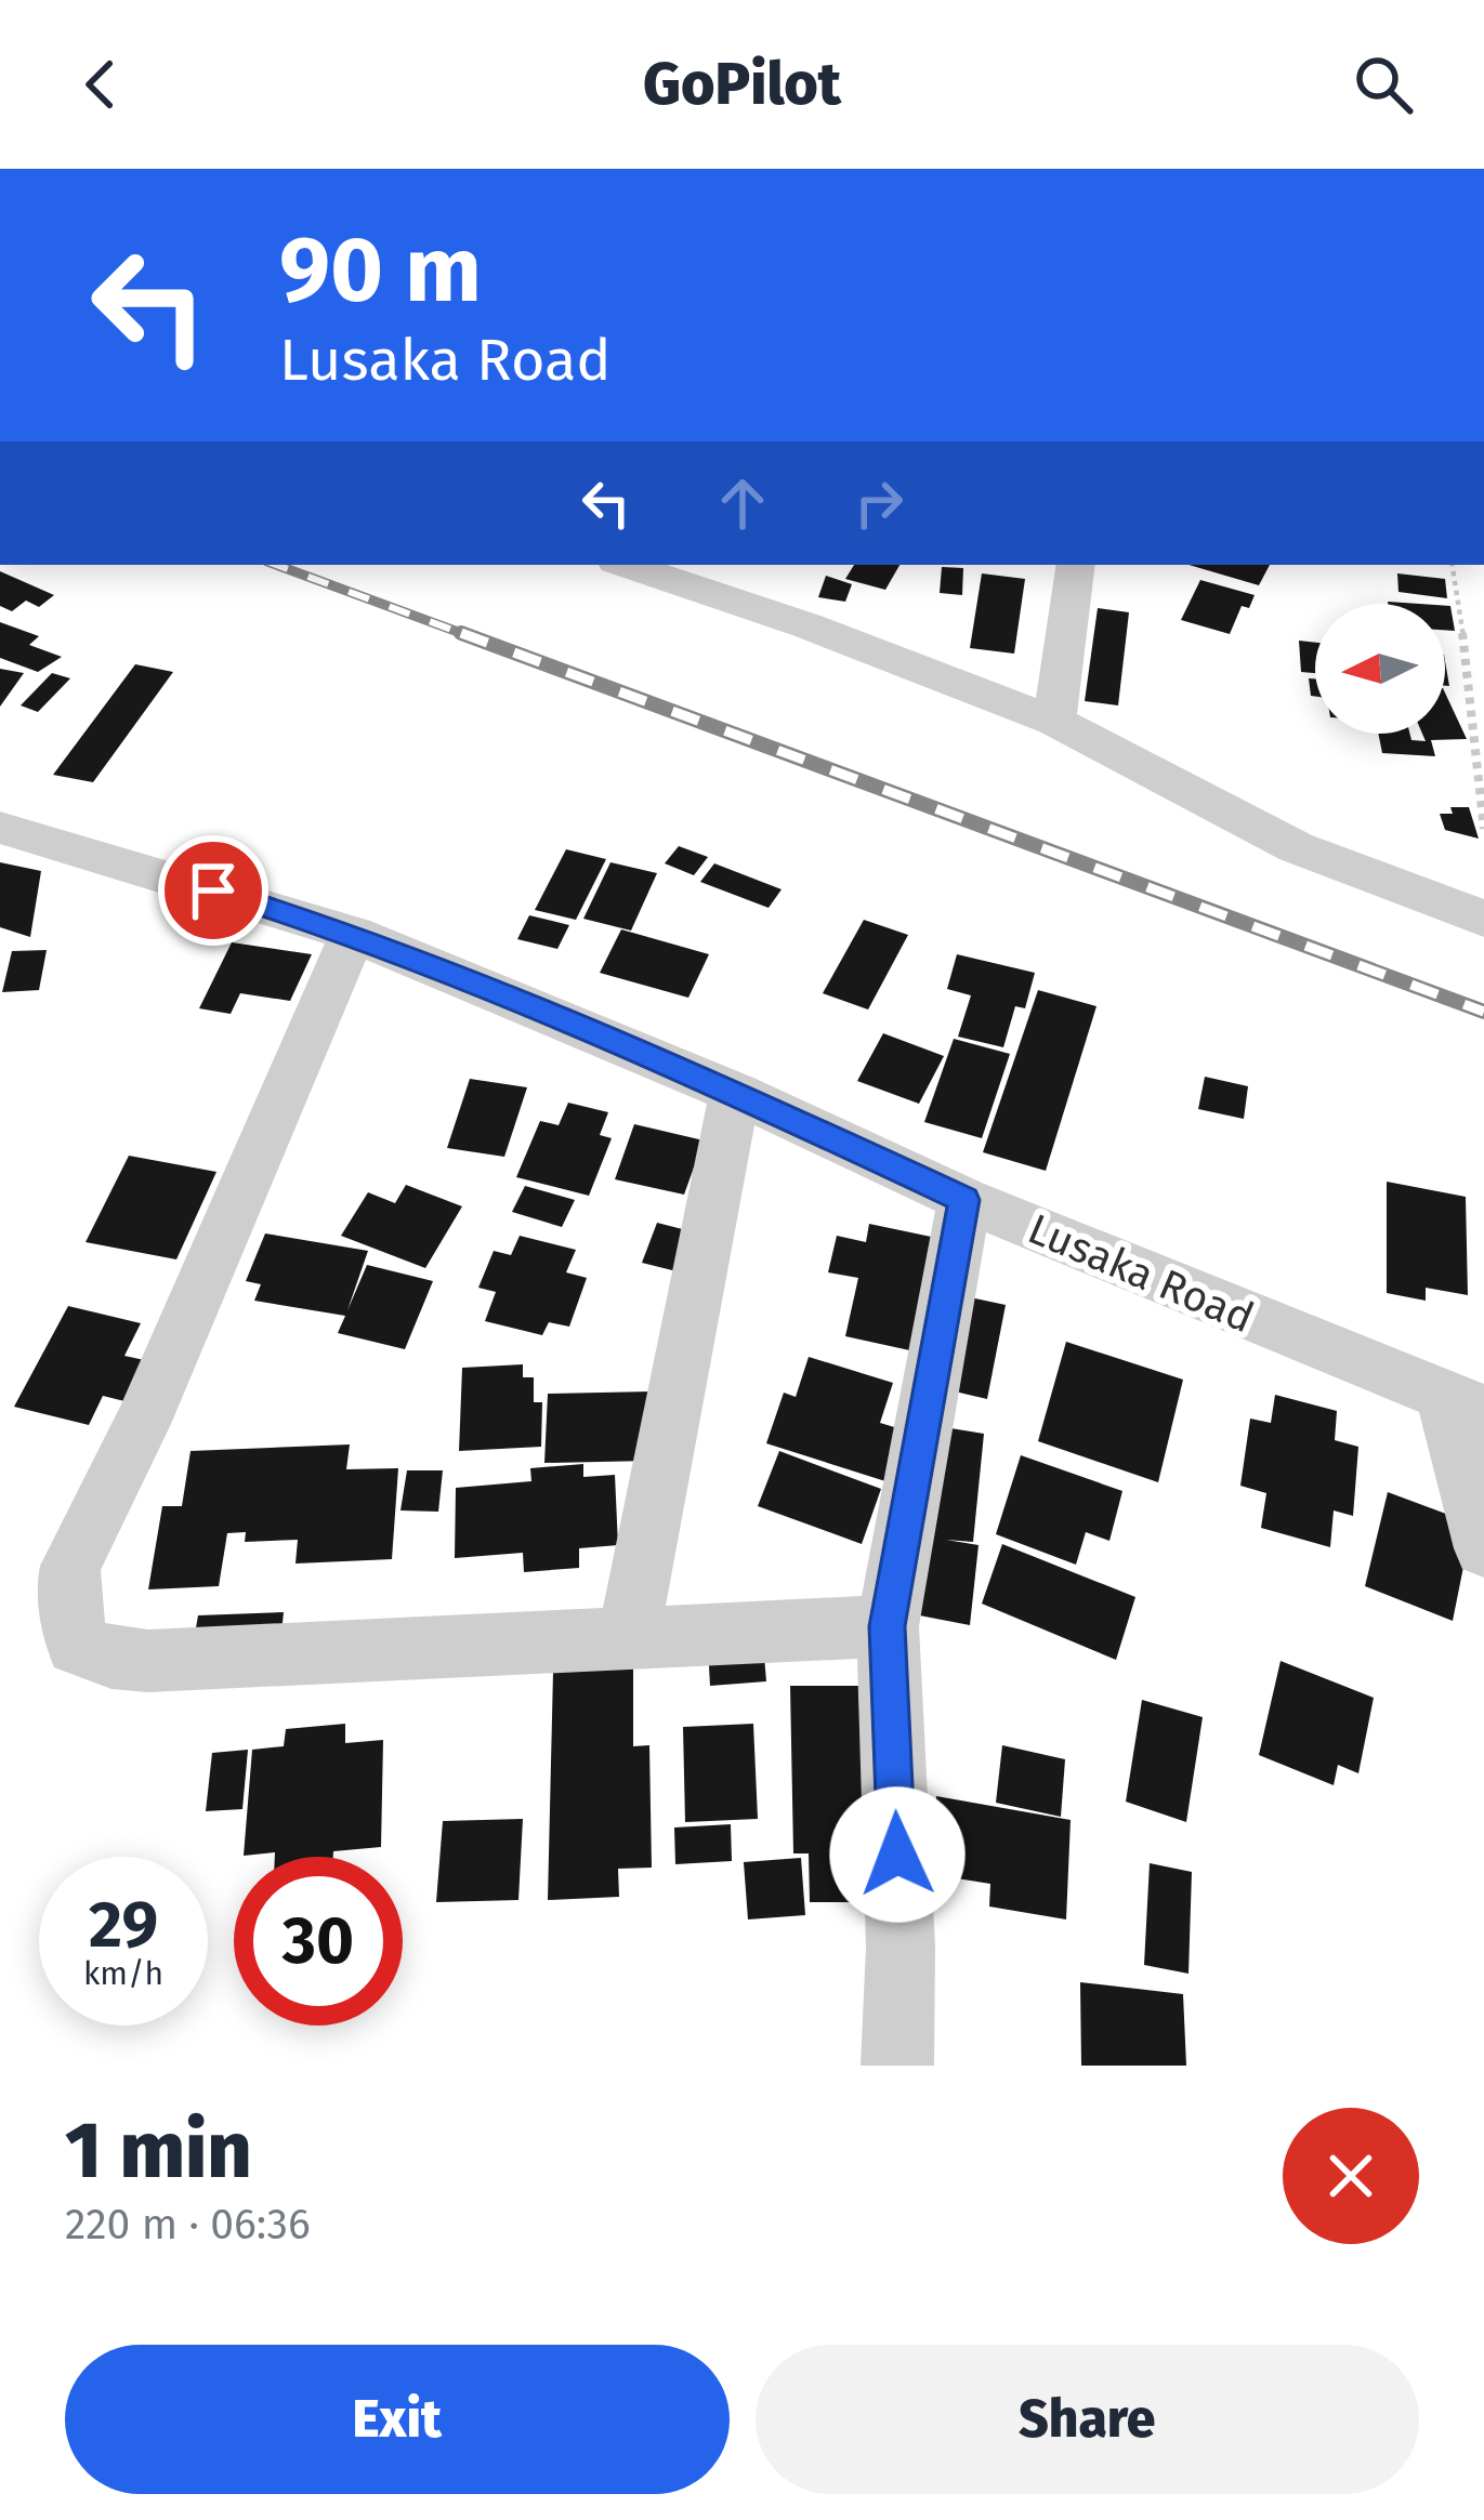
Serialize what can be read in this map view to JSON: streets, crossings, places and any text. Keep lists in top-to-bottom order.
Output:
{
  "streets": {
    "street": ["Lusaka Road"]
  },
  "north": "left",
  "page": {
    "header": "GoPilot",
    "turn": ["90 m", "Lusaka Road"],
    "speed": "29 km/h",
    "limit": "30",
    "heading": ["1 min", "220 m · 06:36"],
    "buttons": ["Exit", "Share"]
  }
}
